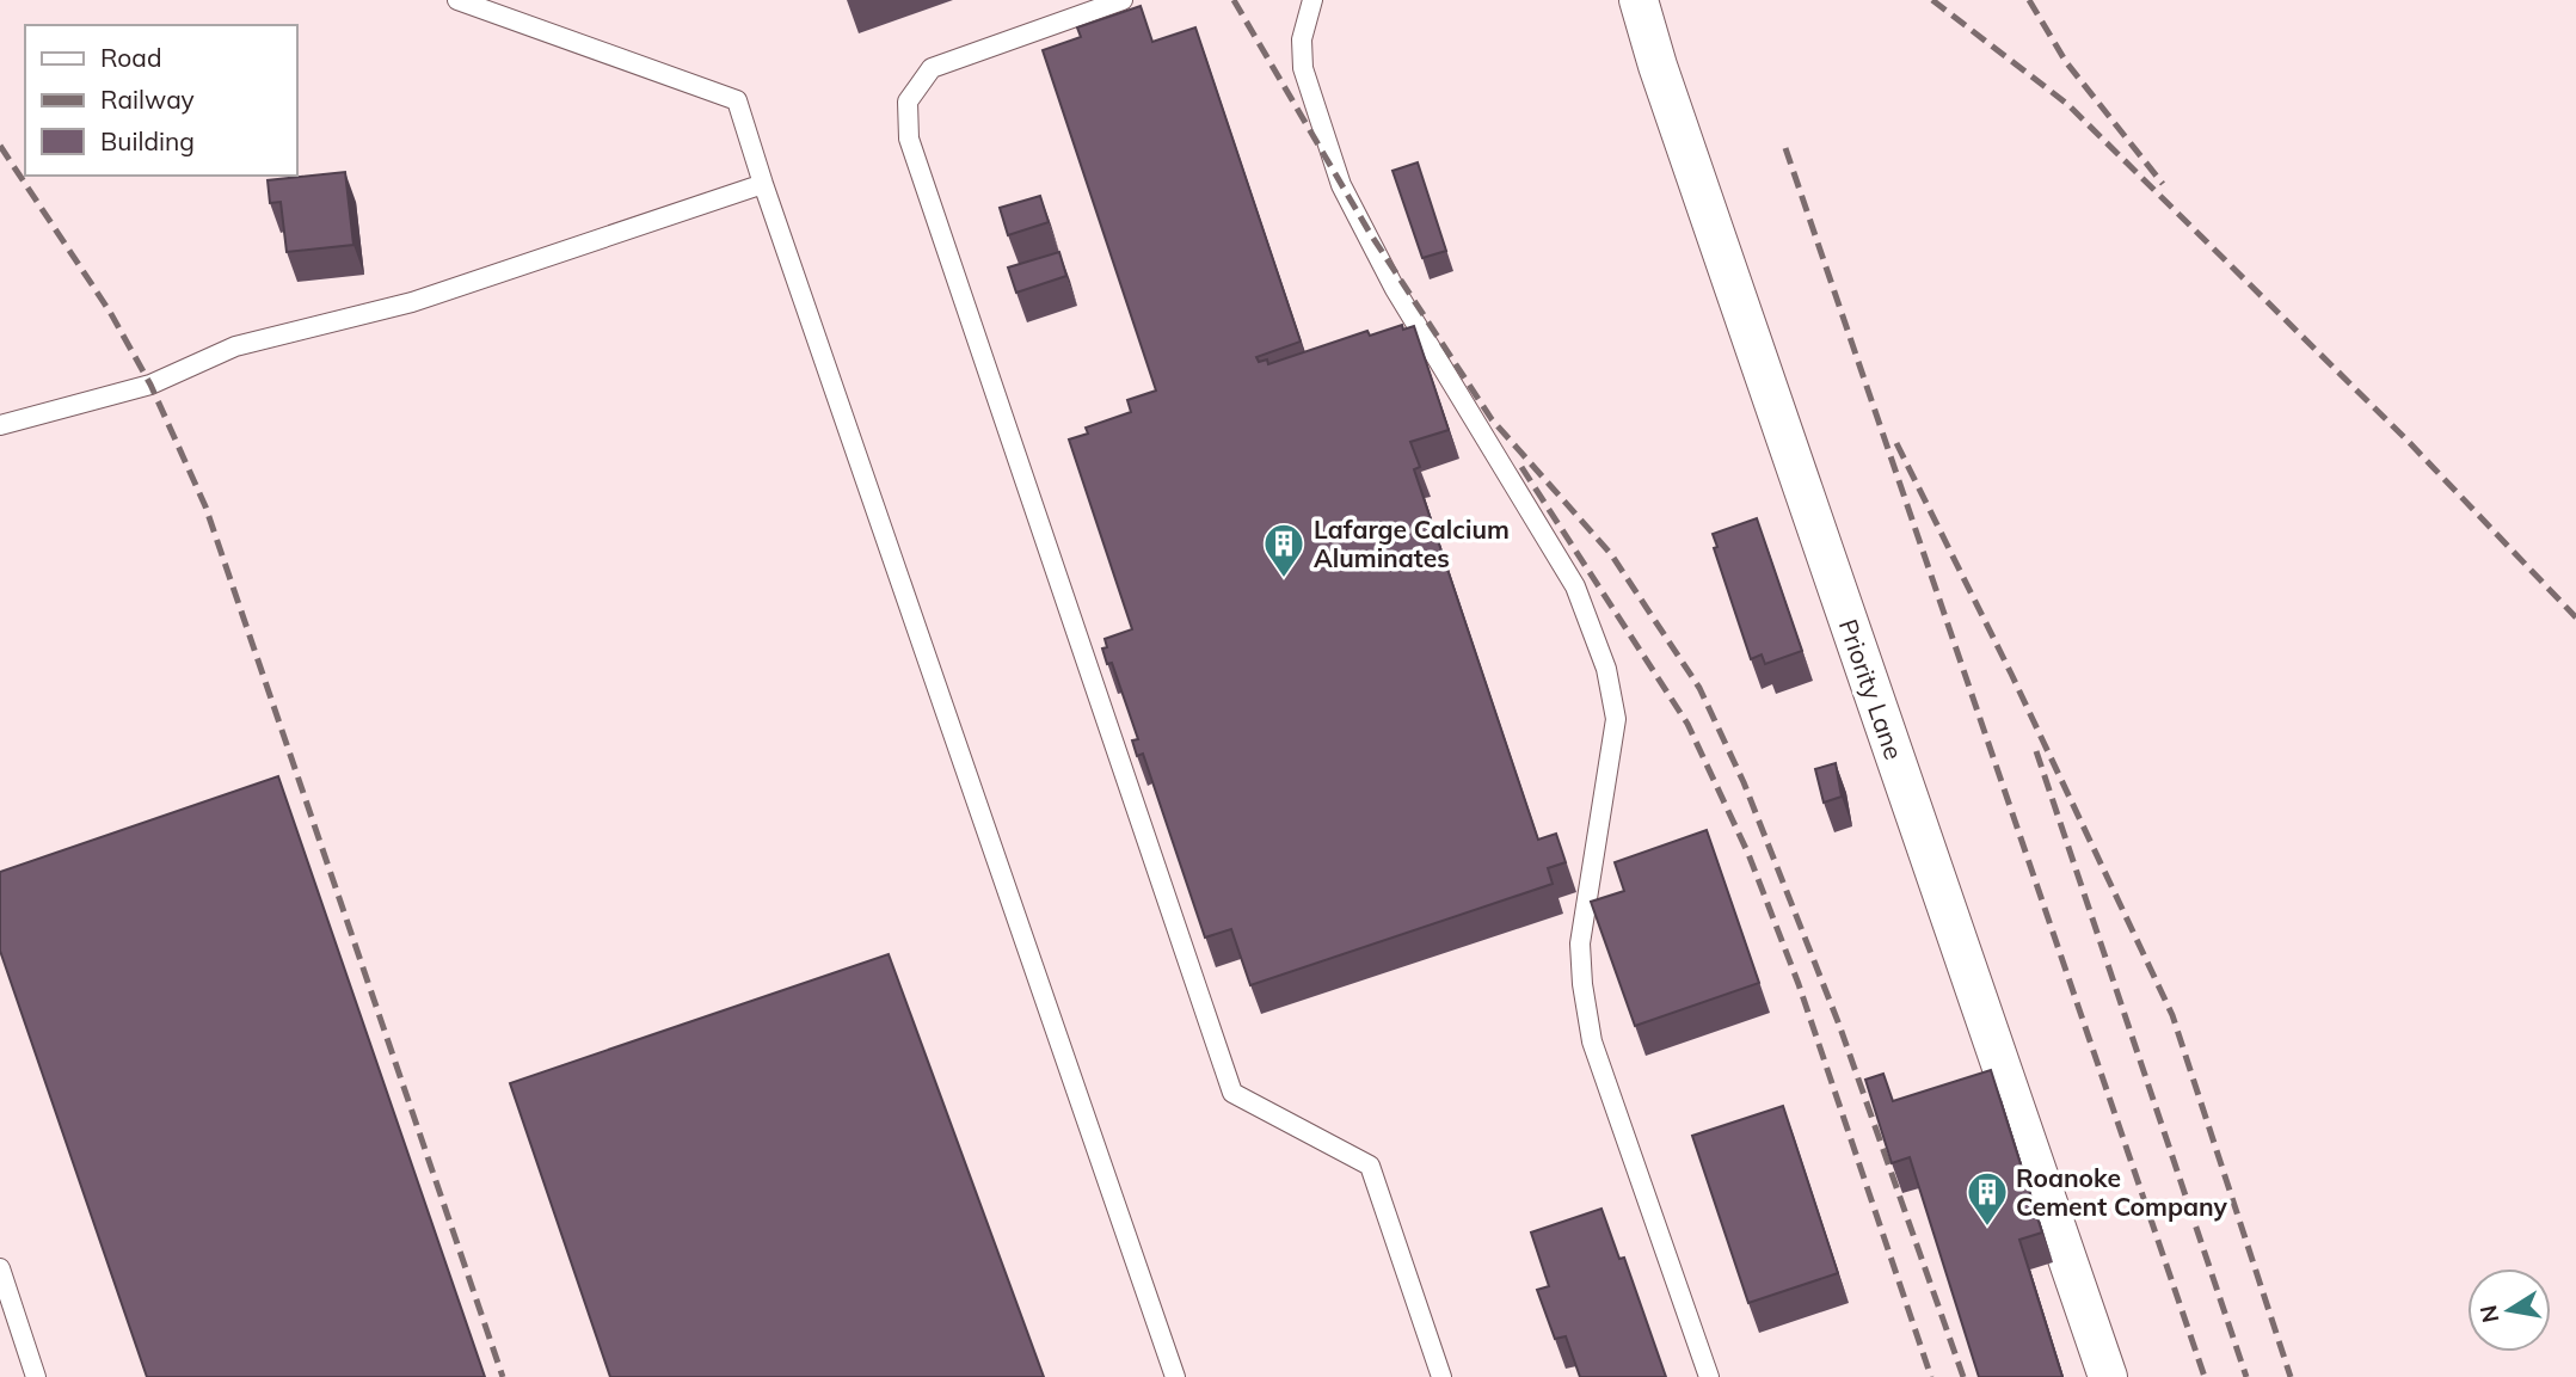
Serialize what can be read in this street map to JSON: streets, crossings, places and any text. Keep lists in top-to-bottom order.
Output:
{
  "streets": {
    "street": ["Priority Lane"]
  },
  "places": {
    "building": ["Lafarge Calcium Aluminates", "Roanoke Cement Company"]
  },
  "legend": ["Road", "Railway", "Building"],
  "north": "left"
}
